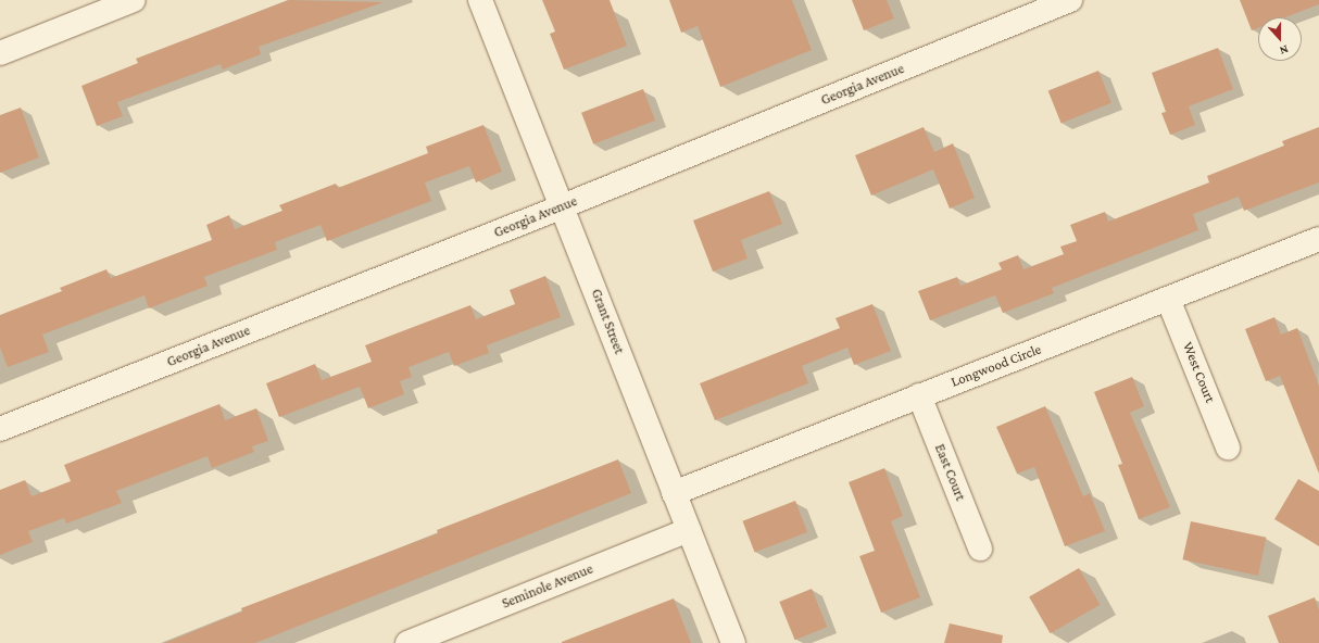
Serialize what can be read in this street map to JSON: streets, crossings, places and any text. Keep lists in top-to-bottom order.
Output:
{
  "streets": {
    "street": [
      "Georgia Avenue",
      "Grant Street",
      "Longwood Circle",
      "West Court",
      "East Court",
      "Seminole Avenue"
    ]
  },
  "crossings": [
    ["Georgia Avenue", "Grant Street"],
    ["Grant Street", "Longwood Circle"],
    ["Grant Street", "Seminole Avenue"],
    ["Longwood Circle", "West Court"],
    ["Longwood Circle", "East Court"]
  ],
  "north": "bottom"
}
